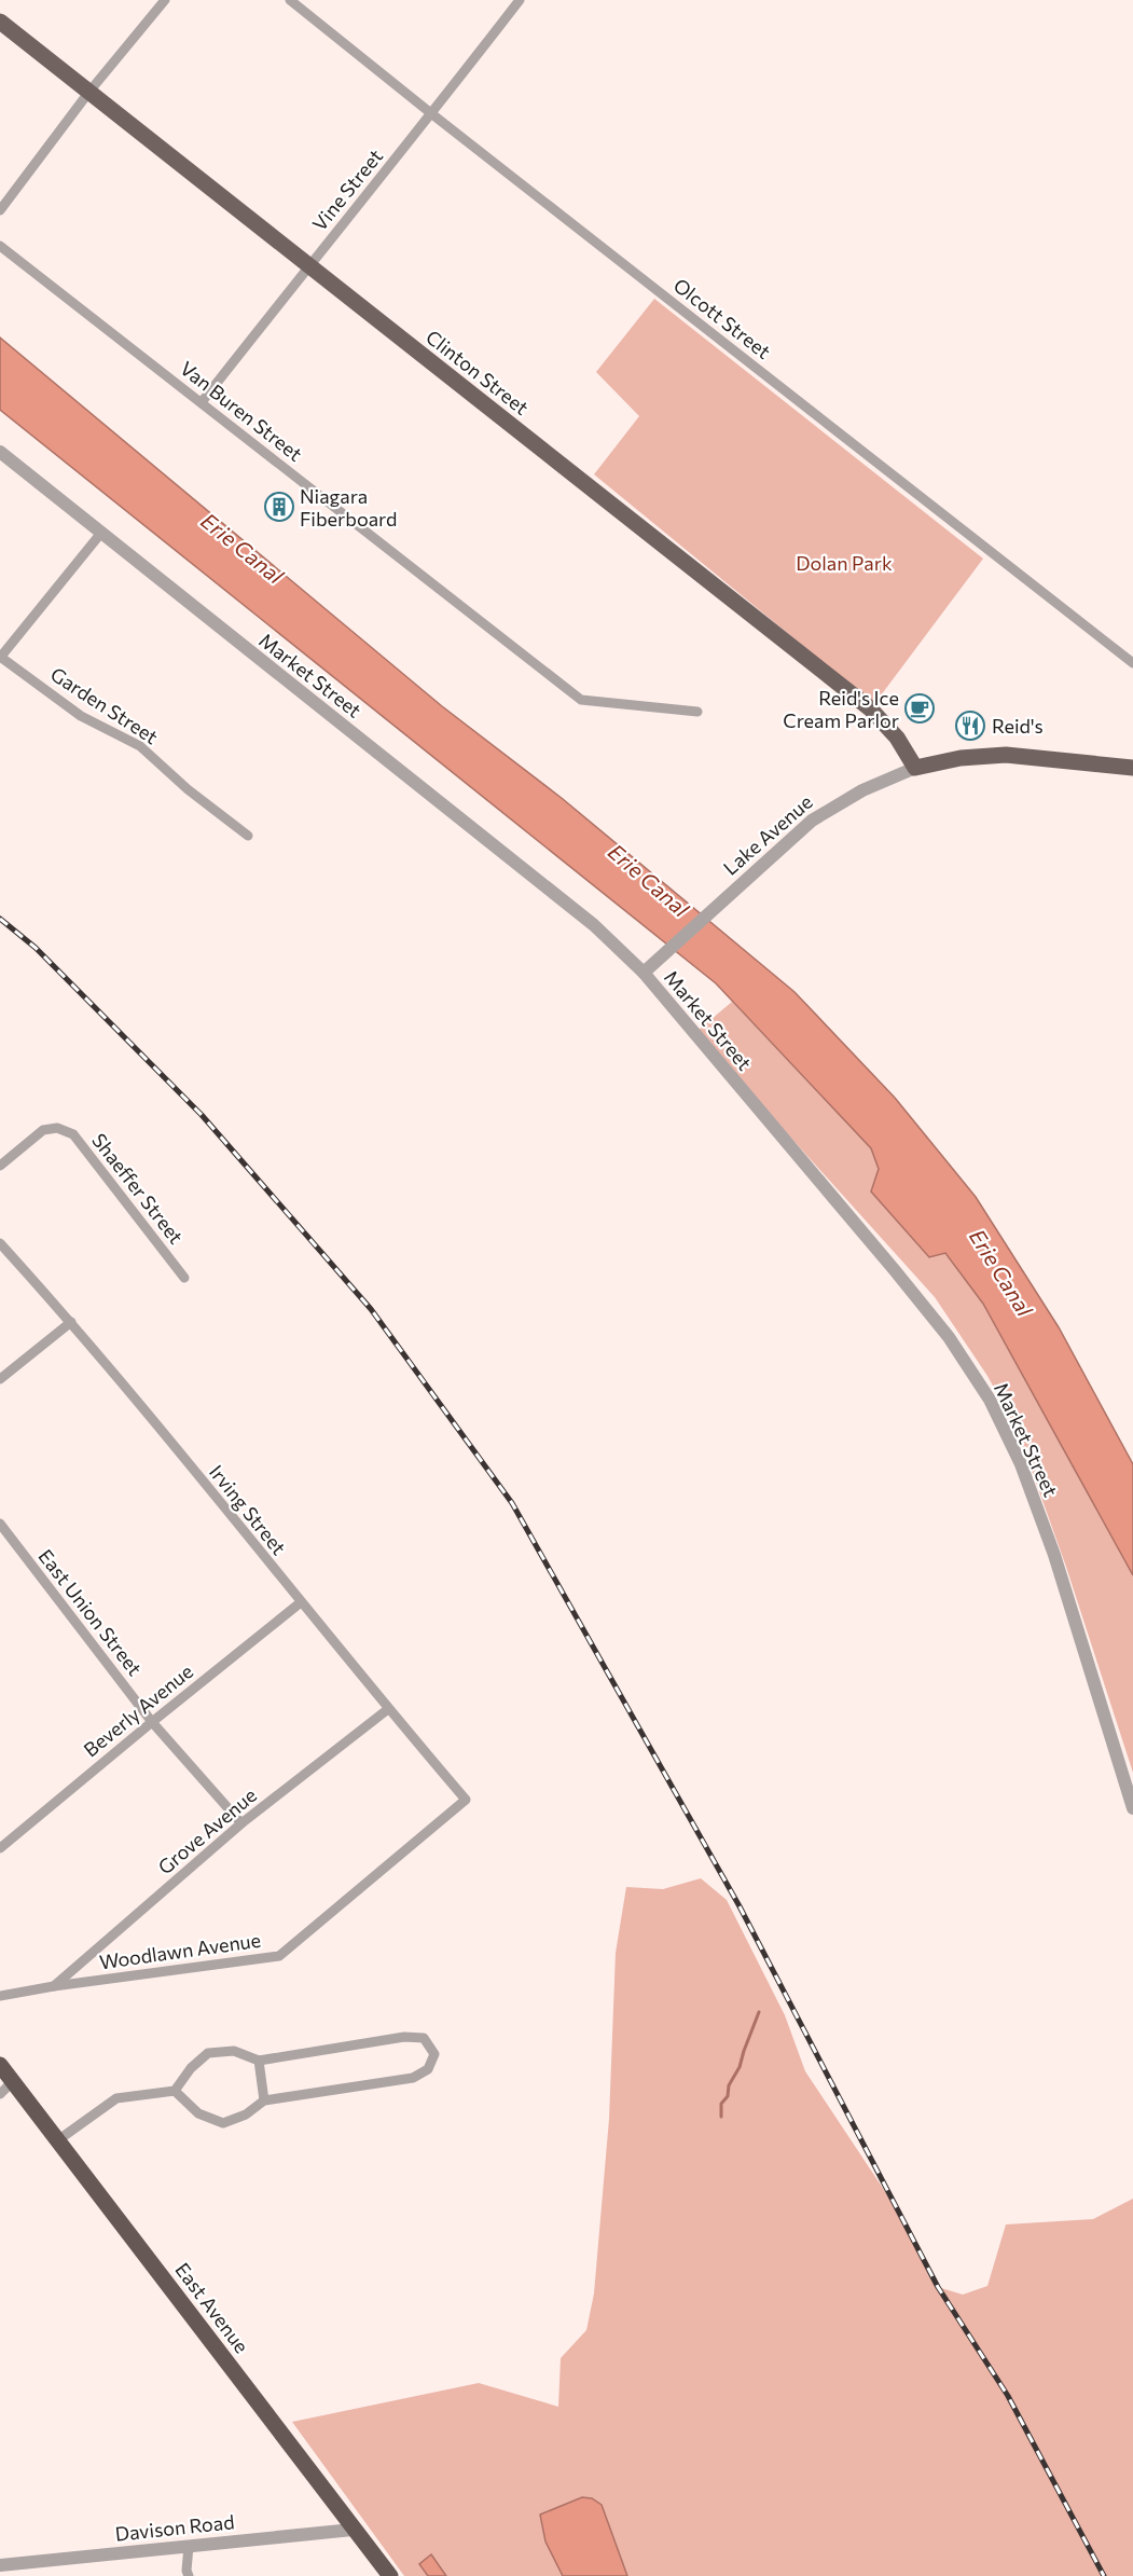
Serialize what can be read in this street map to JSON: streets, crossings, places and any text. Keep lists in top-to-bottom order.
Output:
{
  "streets": {
    "highway": ["East Avenue"],
    "main road": ["Clinton Street", "Lake Avenue"],
    "street": [
      "Vine Street",
      "Olcott Street",
      "Van Buren Street",
      "Market Street",
      "Garden Street",
      "Shaeffer Street",
      "Irving Street",
      "East Union Street",
      "Beverly Avenue",
      "Grove Avenue",
      "Woodlawn Avenue",
      "Davison Road"
    ]
  },
  "crossings": [
    ["Vine Street", "Olcott Street"],
    ["Vine Street", "Clinton Street"],
    ["Vine Street", "Van Buren Street"],
    ["Clinton Street", "Lake Avenue"],
    ["Market Street", "Lake Avenue"],
    ["Irving Street", "Beverly Avenue"],
    ["Irving Street", "Grove Avenue"],
    ["Irving Street", "Woodlawn Avenue"],
    ["East Union Street", "Beverly Avenue"],
    ["East Union Street", "Grove Avenue"],
    ["Grove Avenue", "Woodlawn Avenue"],
    ["East Avenue", "Davison Road"]
  ],
  "water": ["Erie Canal"],
  "parks": ["Dolan Park"],
  "places": {
    "building": ["Niagara Fiberboard"],
    "cafe": ["Reid's Ice Cream Parlor"],
    "restaurant": ["Reid's"]
  }
}
